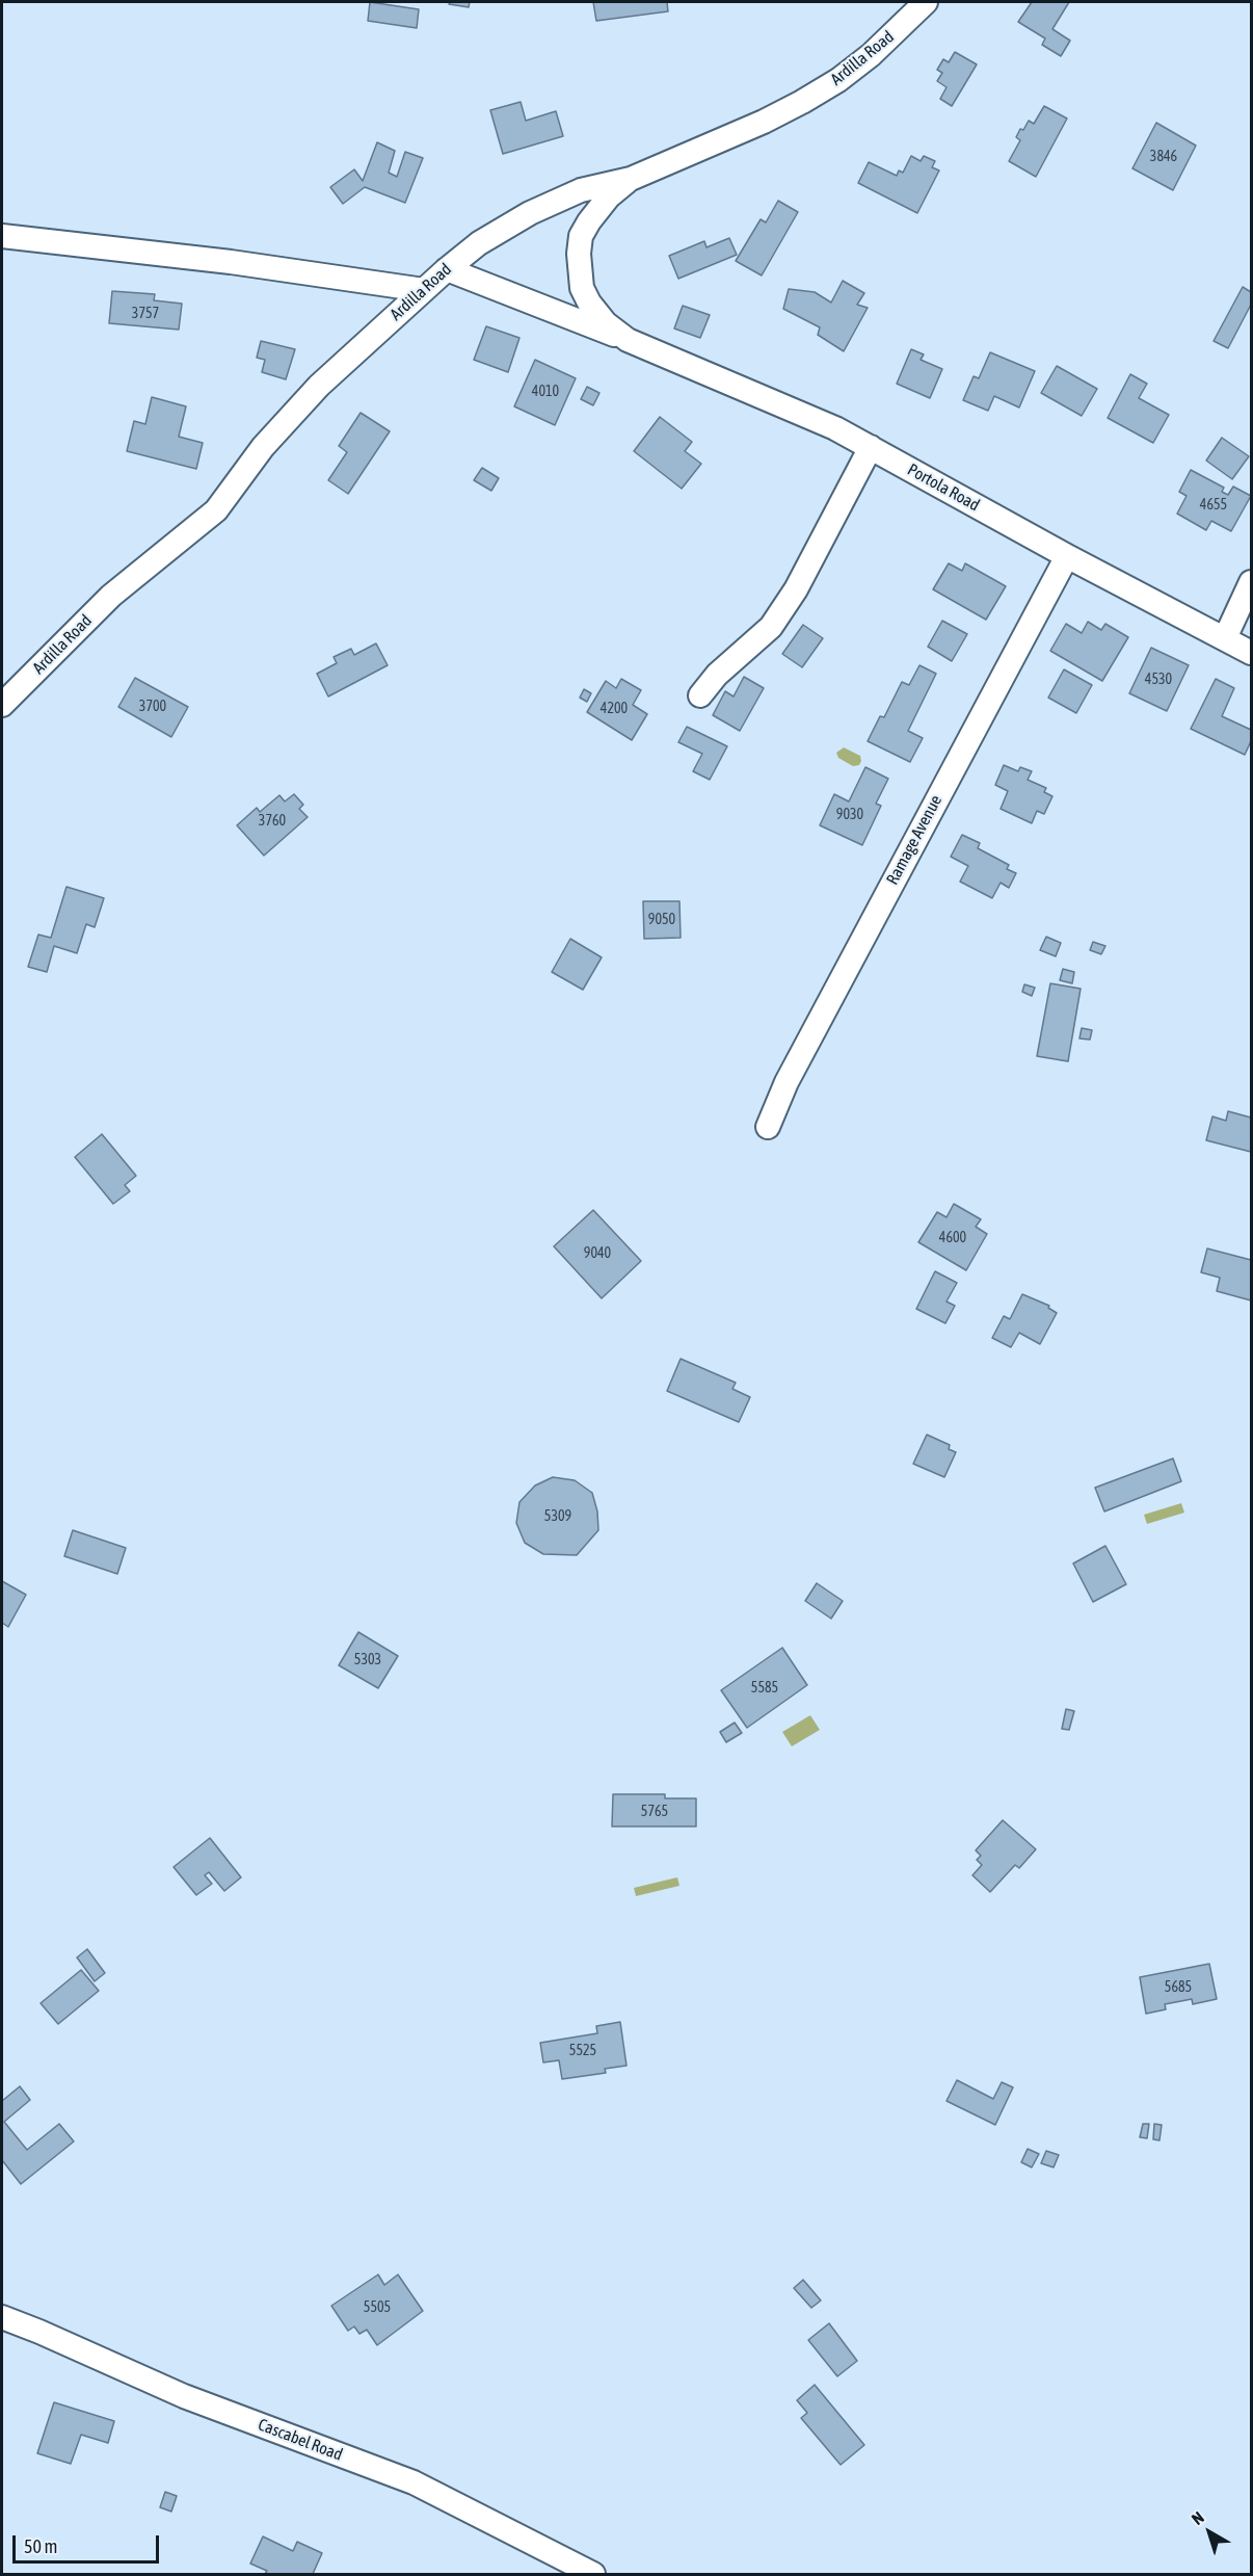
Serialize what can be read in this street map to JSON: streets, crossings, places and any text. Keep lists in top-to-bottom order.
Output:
{
  "streets": {
    "street": [
      "Ardilla Road",
      "Portola Road",
      "Ramage Avenue",
      "Cascabel Road"
    ]
  },
  "crossings": [
    ["Ardilla Road", "Portola Road"],
    ["Portola Road", "Ramage Avenue"]
  ],
  "house_numbers": [
    "3846",
    "3757",
    "4010",
    "4655",
    "4530",
    "3700",
    "4200",
    "9030",
    "3760",
    "9050",
    "4600",
    "9040",
    "5309",
    "5303",
    "5585",
    "5765",
    "5685",
    "5525",
    "5505"
  ],
  "scale_bar": "50 m",
  "north": "top left"
}
